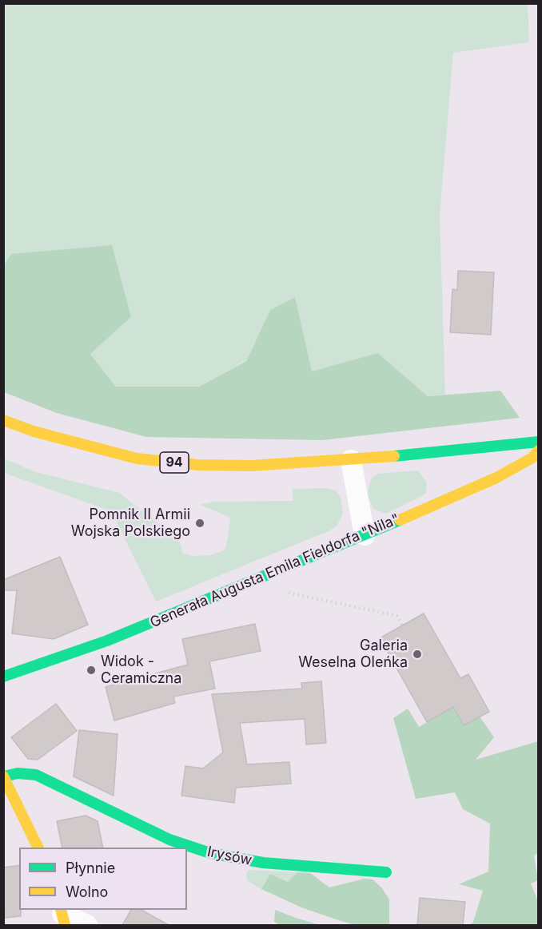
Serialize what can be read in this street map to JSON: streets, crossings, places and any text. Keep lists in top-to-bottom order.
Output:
{
  "streets": {
    "street": ["94", "Generała Augusta Emila Fieldorfa \"Nila\"", "Irysów"]
  },
  "places": ["Pomnik II Armii Wojska Polskiego", "Galeria Weselna Oleńka", "Widok - Ceramiczna"],
  "legend": ["Płynnie", "Wolno"]
}
